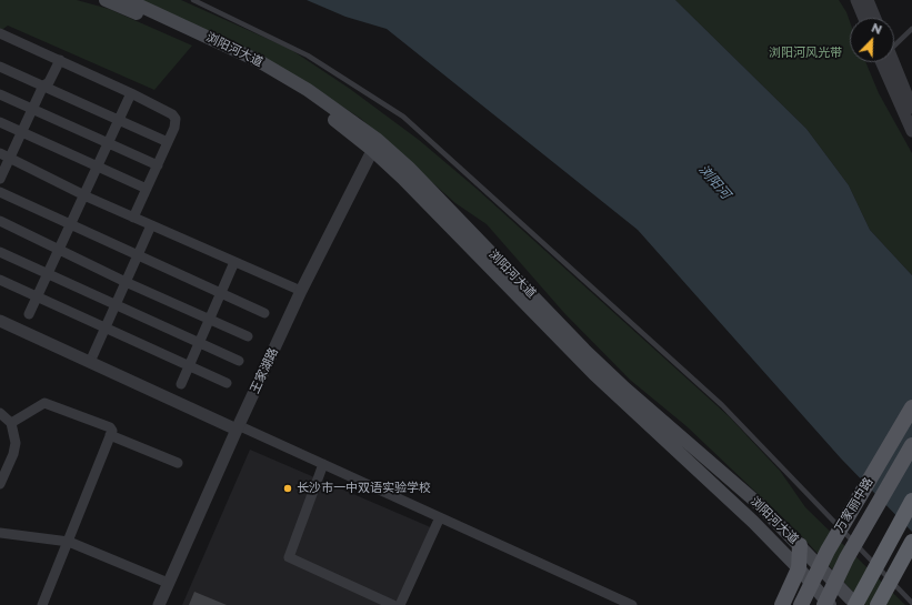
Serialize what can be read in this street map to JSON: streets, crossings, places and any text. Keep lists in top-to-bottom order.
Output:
{
  "streets": {
    "main road": ["浏阳河大道", "万家丽中路"],
    "street": ["王家湖路"]
  },
  "crossings": [
    ["浏阳河大道", "王家湖路"]
  ],
  "water": ["浏阳河"],
  "parks": ["浏阳河风光带"],
  "places": ["长沙市一中双语实验学校"],
  "north": "top right"
}
